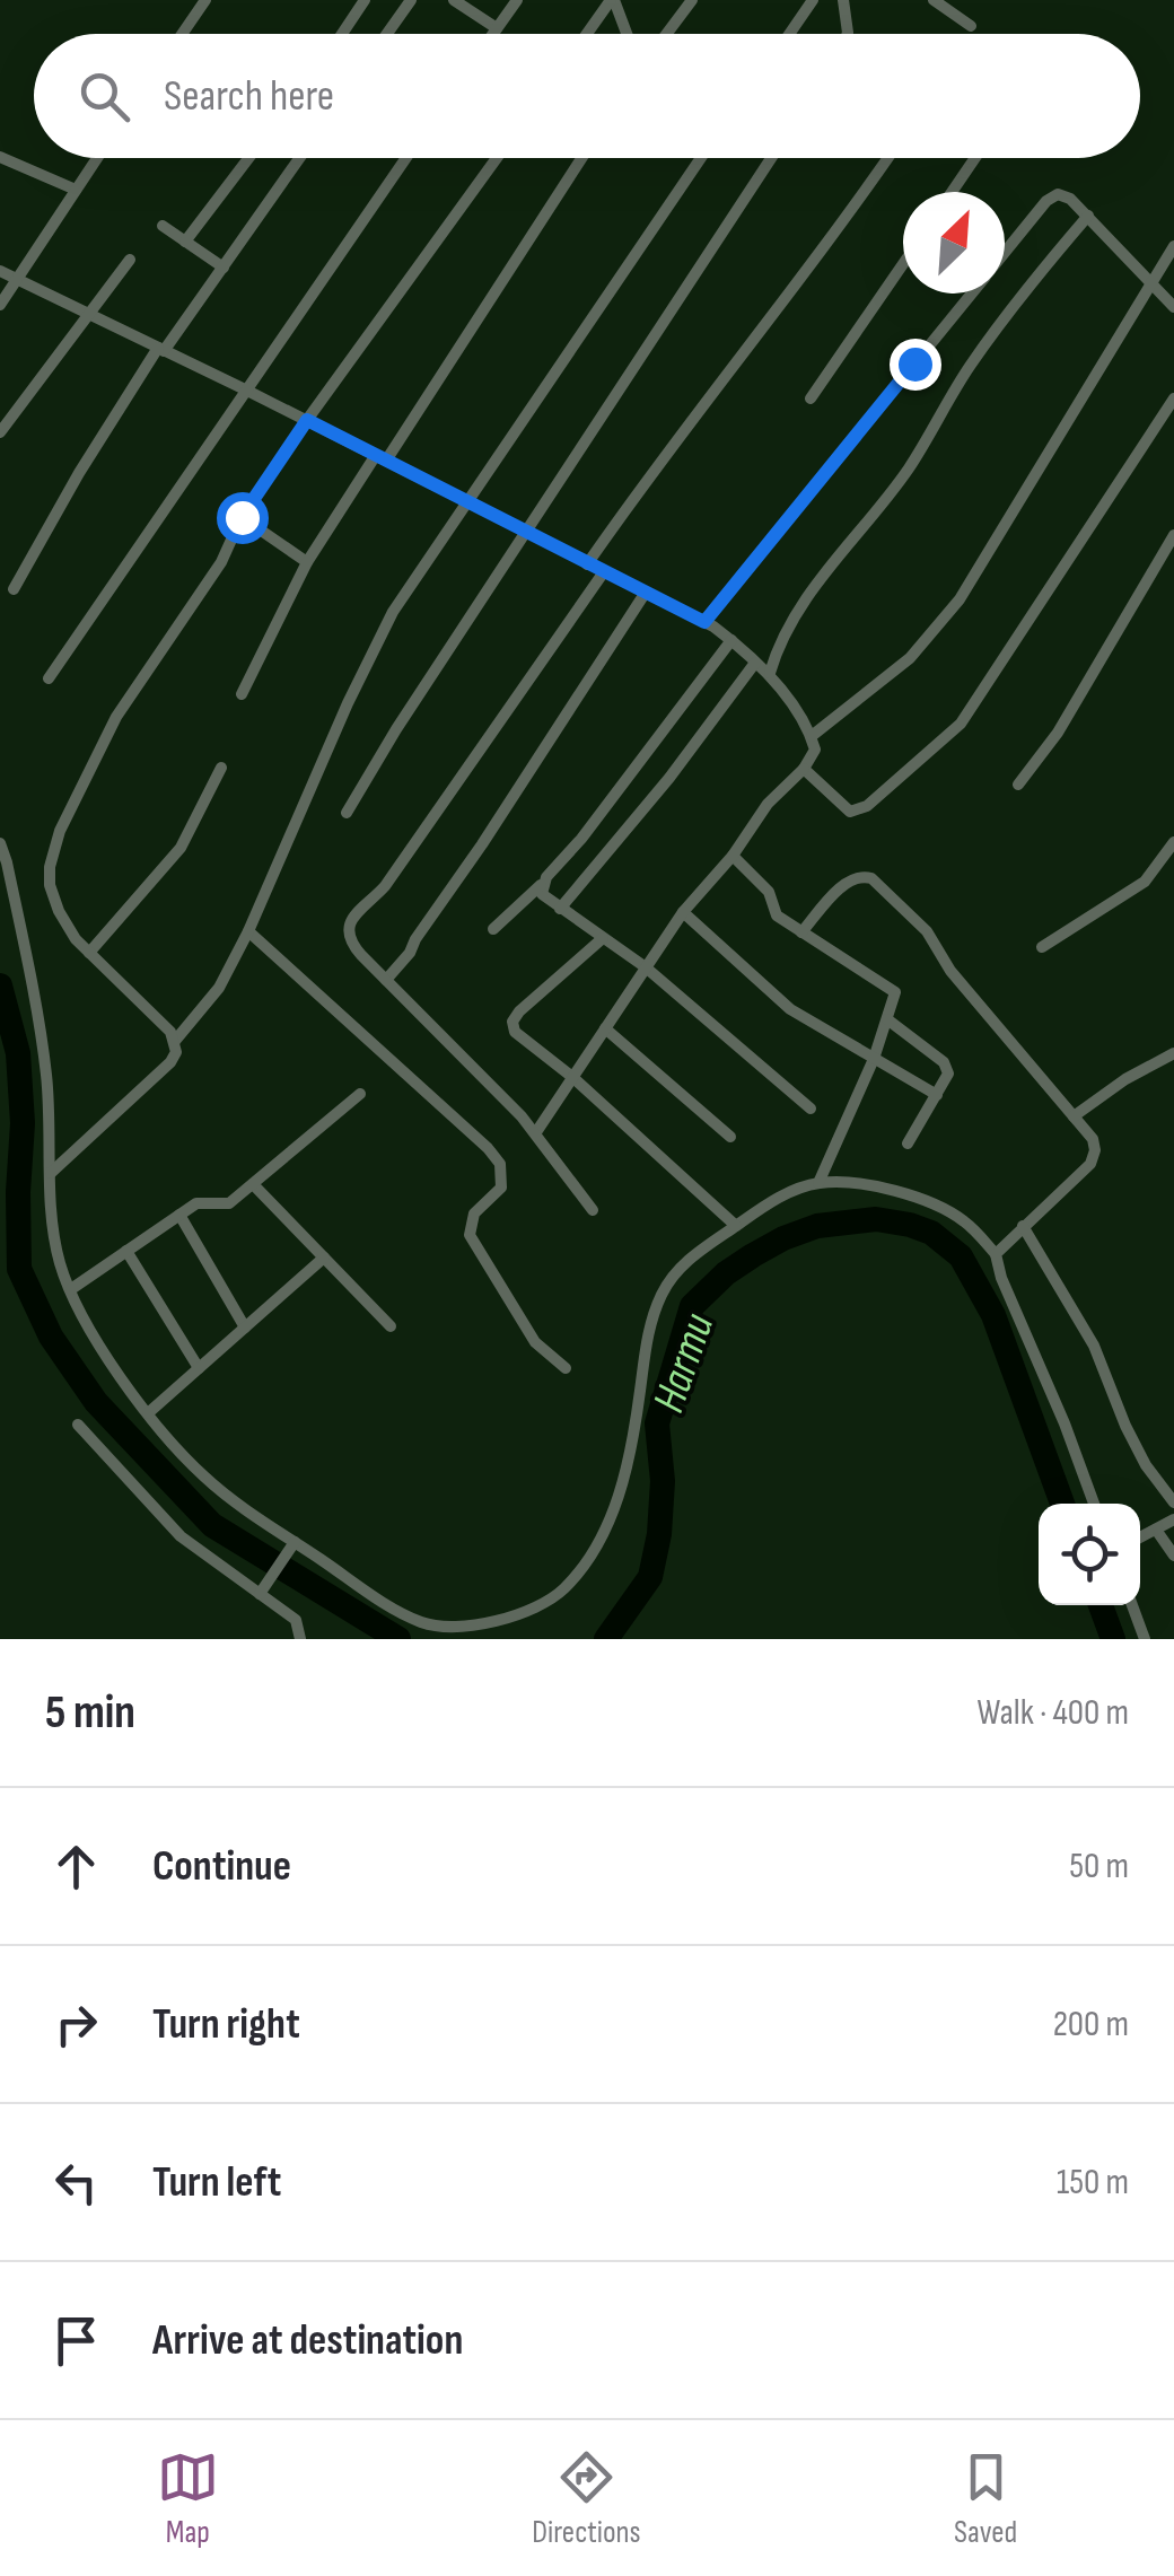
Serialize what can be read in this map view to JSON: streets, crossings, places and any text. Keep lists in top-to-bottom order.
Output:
{
  "water": ["Harmu"],
  "north": "top right",
  "page": {
    "search": "Search here",
    "heading": ["5 min", "Walk · 400 m"],
    "list": [
      ["Continue", "50 m"],
      ["Turn right", "200 m"],
      ["Turn left", "150 m"],
      "Arrive at destination"
    ],
    "nav": ["Map", "Directions", "Saved"]
  }
}
